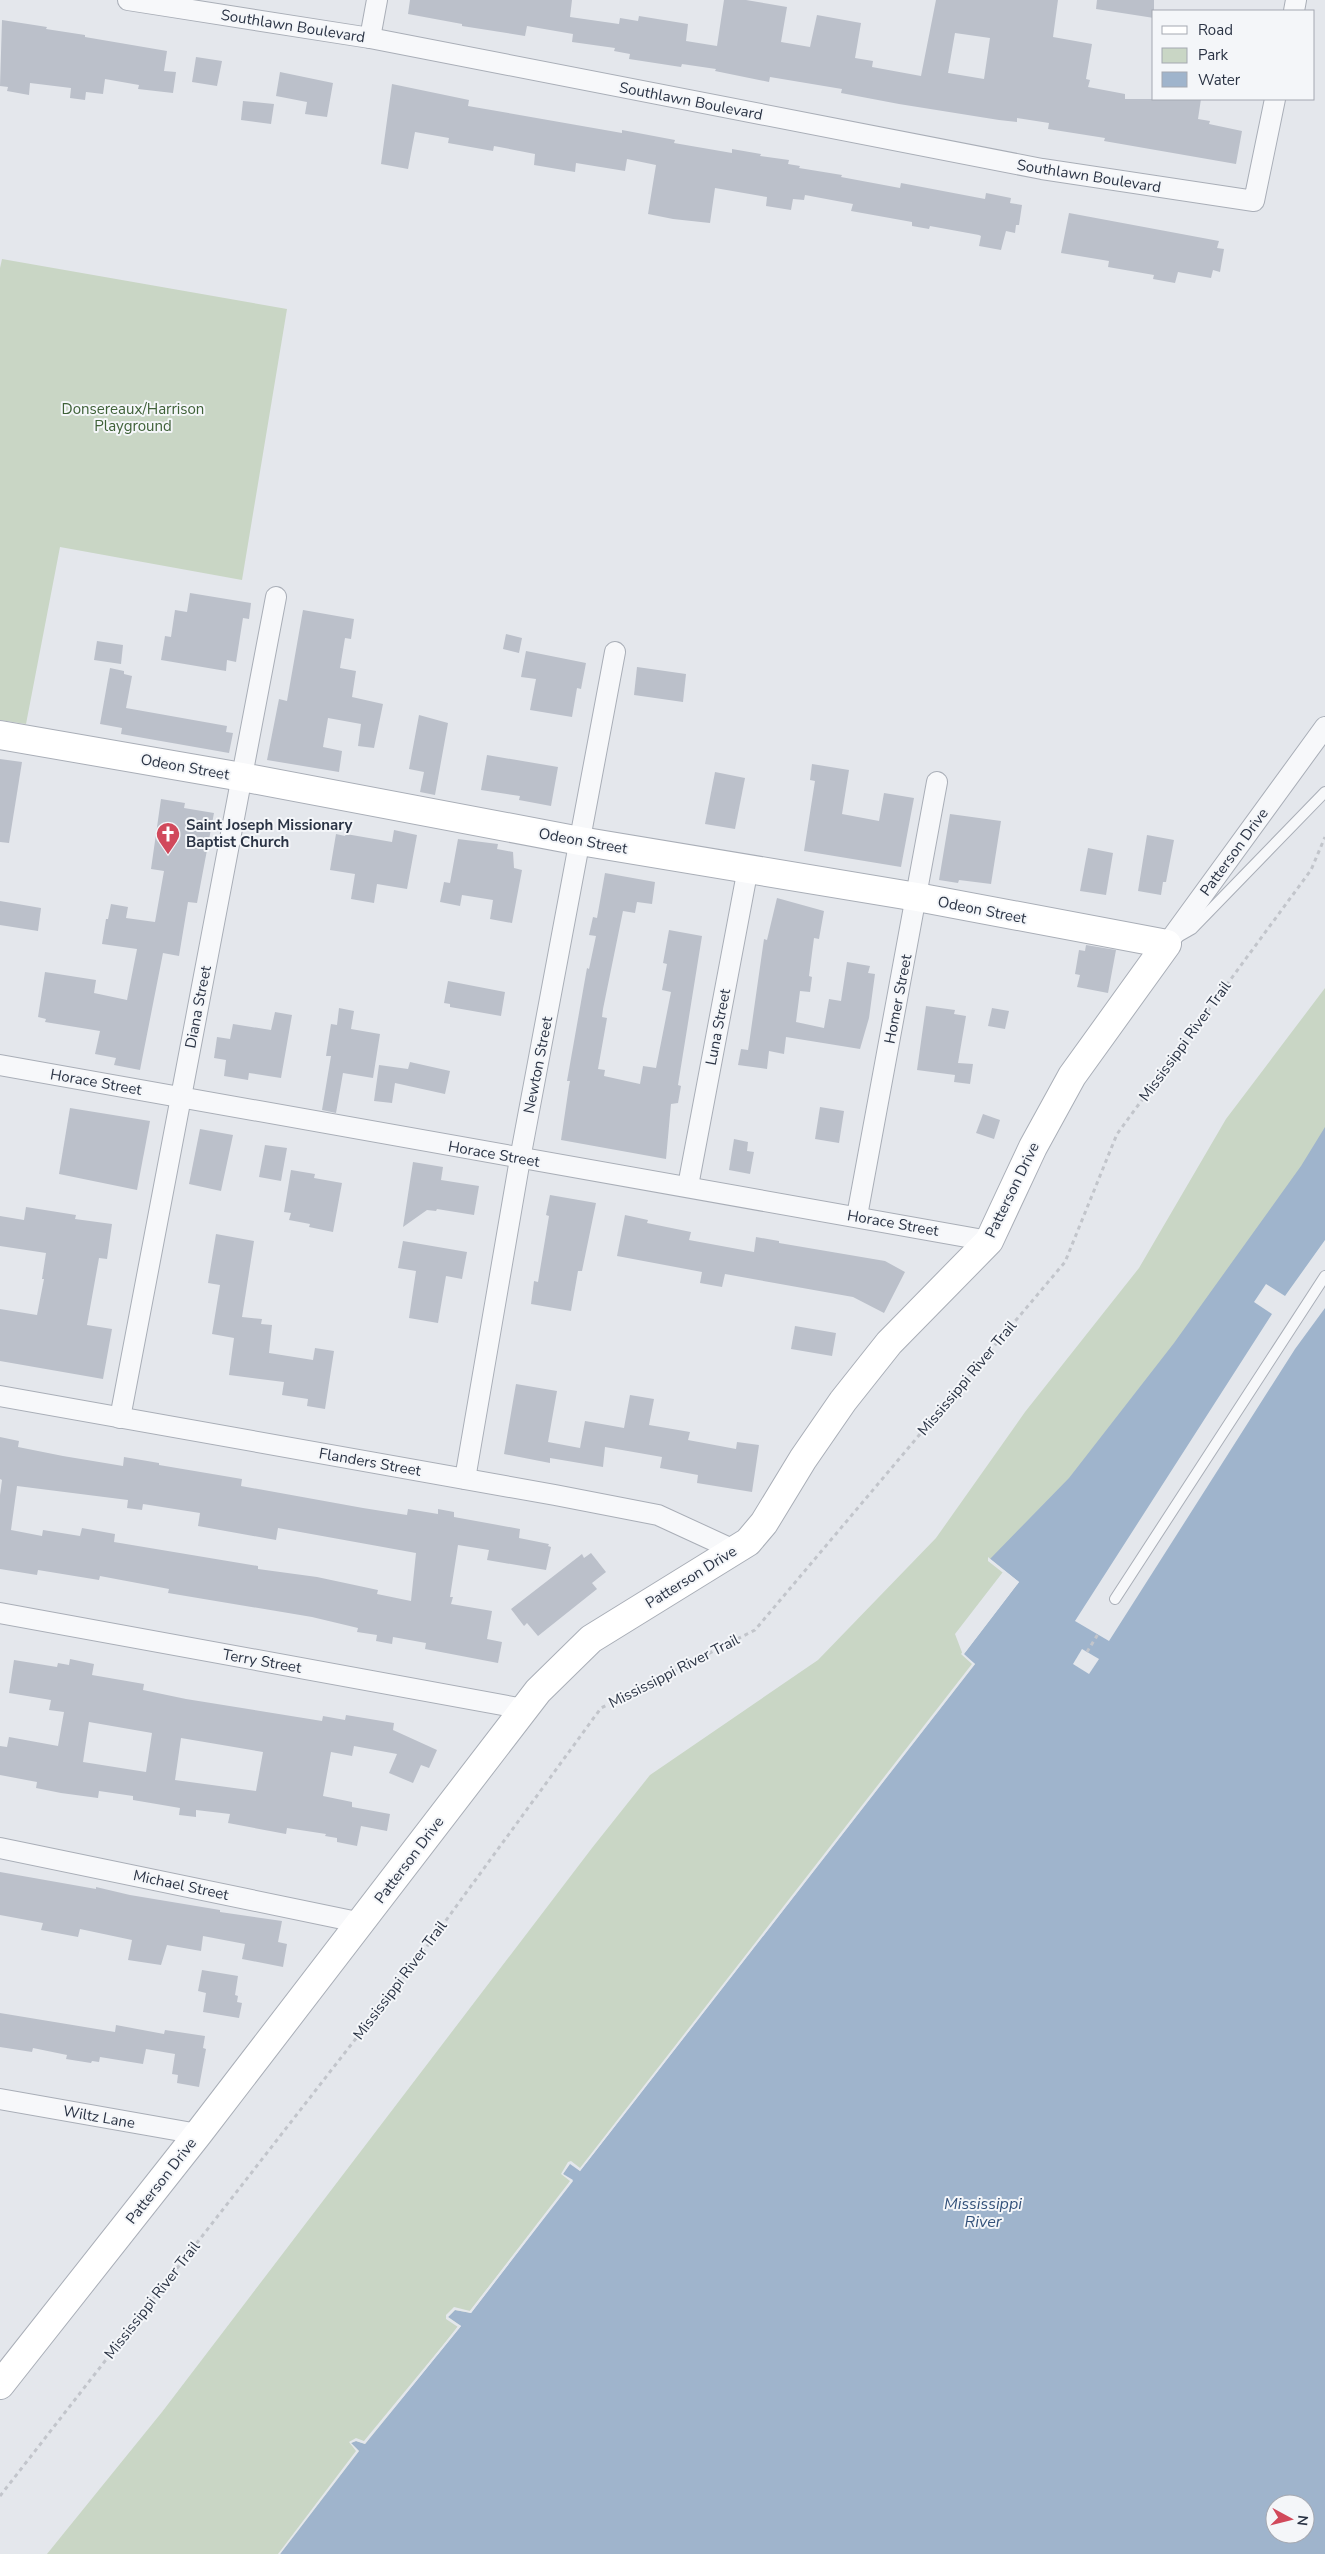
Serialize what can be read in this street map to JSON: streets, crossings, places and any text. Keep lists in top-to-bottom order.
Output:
{
  "streets": {
    "street": [
      "Southlawn Boulevard",
      "Odeon Street",
      "Patterson Drive",
      "Homer Street",
      "Diana Street",
      "Luna Street",
      "Newton Street",
      "Horace Street",
      "Flanders Street",
      "Terry Street",
      "Michael Street",
      "Wiltz Lane"
    ],
    "path": ["Mississippi River Trail"]
  },
  "crossings": [
    ["Odeon Street", "Patterson Drive"],
    ["Odeon Street", "Homer Street"],
    ["Odeon Street", "Diana Street"],
    ["Odeon Street", "Luna Street"],
    ["Odeon Street", "Newton Street"],
    ["Patterson Drive", "Horace Street"],
    ["Patterson Drive", "Flanders Street"],
    ["Patterson Drive", "Terry Street"],
    ["Patterson Drive", "Michael Street"],
    ["Patterson Drive", "Wiltz Lane"],
    ["Homer Street", "Horace Street"],
    ["Diana Street", "Horace Street"],
    ["Diana Street", "Flanders Street"],
    ["Luna Street", "Horace Street"],
    ["Newton Street", "Horace Street"],
    ["Newton Street", "Flanders Street"]
  ],
  "water": ["Mississippi River"],
  "parks": ["Donsereaux/Harrison Playground"],
  "places": {
    "church": ["Saint Joseph Missionary Baptist Church"]
  },
  "legend": ["Road", "Park", "Water"],
  "north": "right"
}
